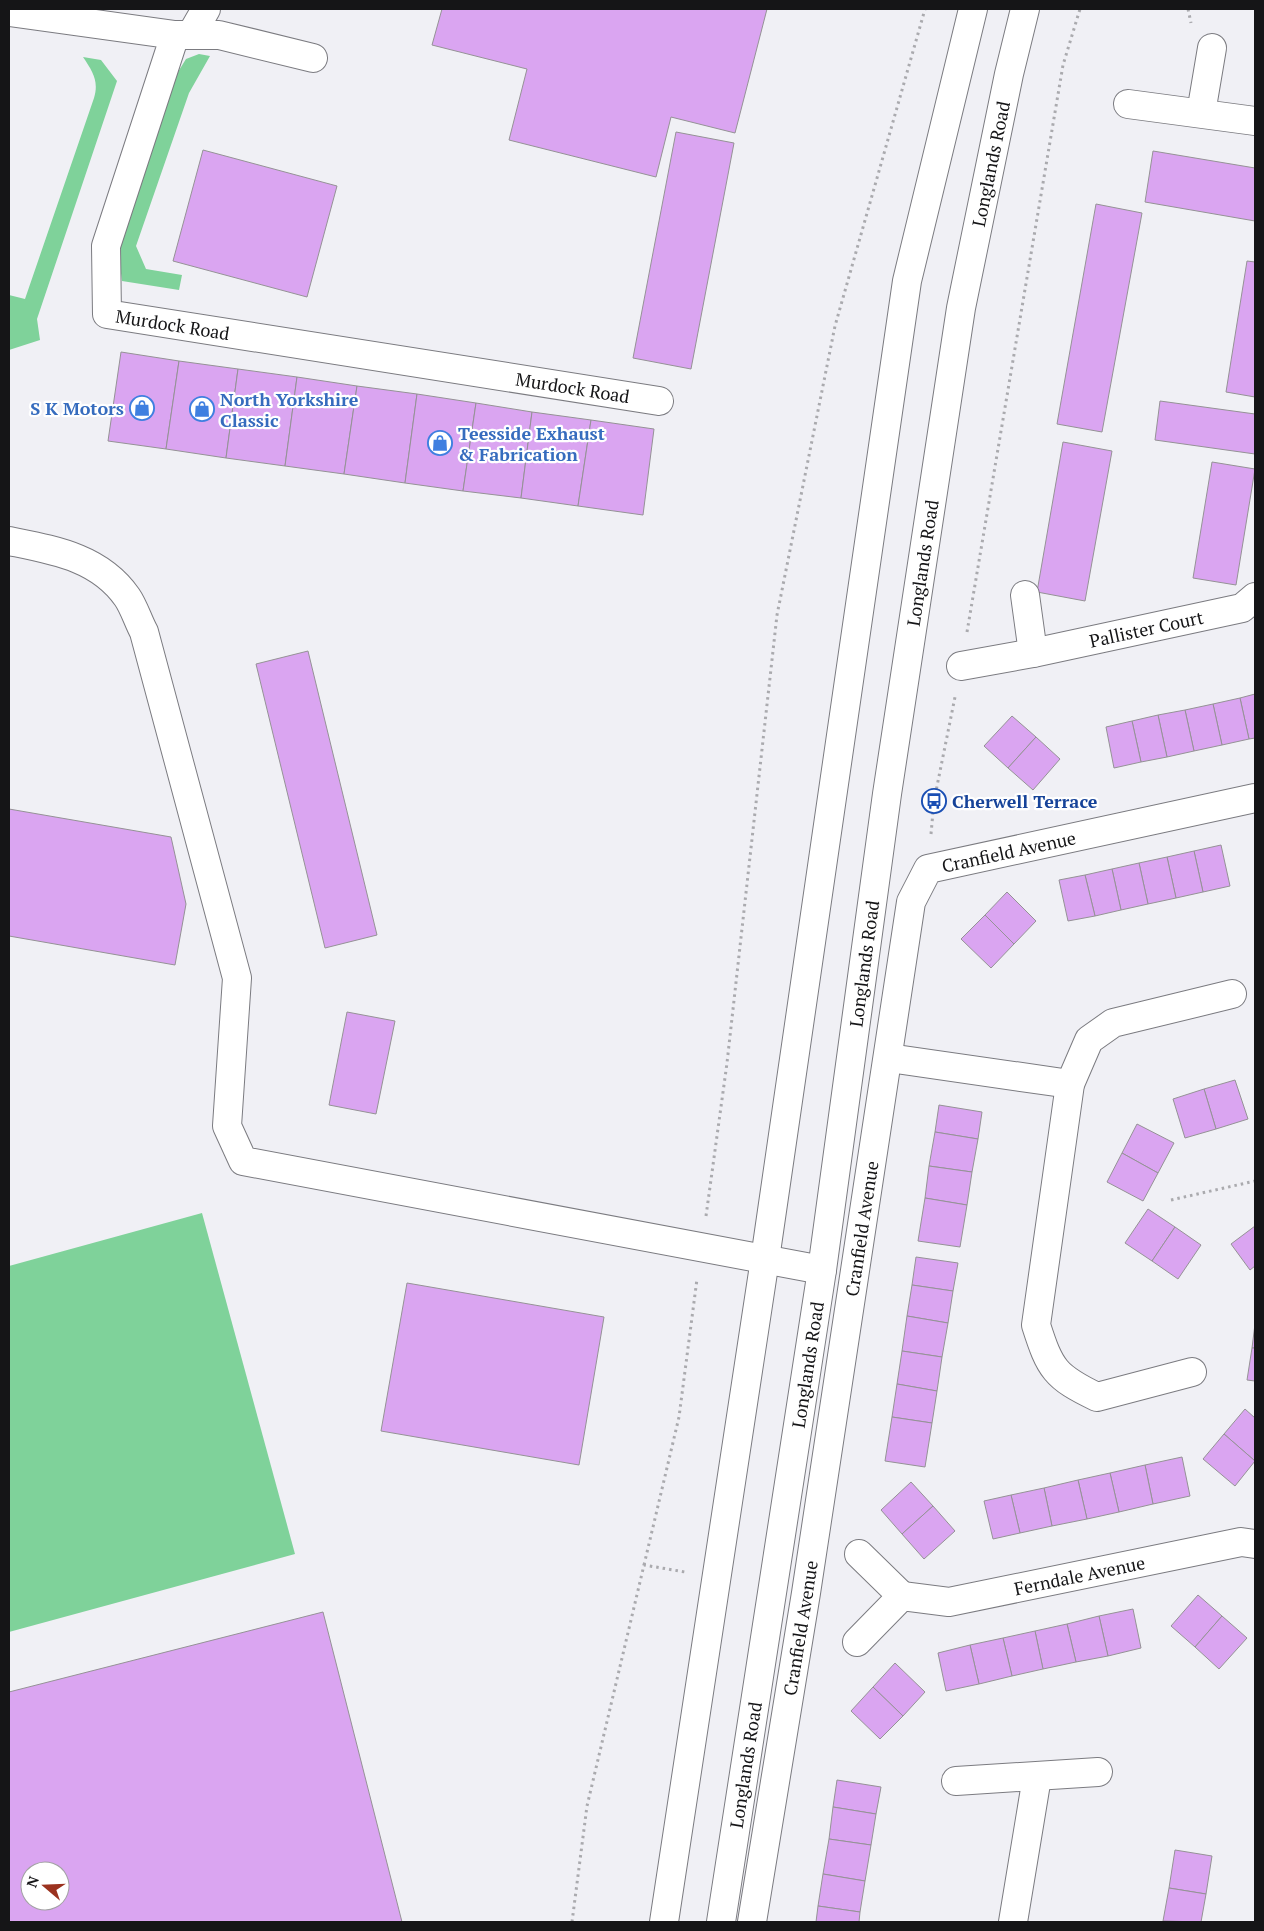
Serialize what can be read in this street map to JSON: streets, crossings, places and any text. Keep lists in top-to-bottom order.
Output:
{
  "streets": {
    "street": [
      "Longlands Road",
      "Murdock Road",
      "Pallister Court",
      "Cranfield Avenue",
      "Ferndale Avenue"
    ]
  },
  "places": {
    "shop": ["S K Motors", "North Yorkshire Classic", "Teesside Exhaust & Fabrication"],
    "bus stop": ["Cherwell Terrace"]
  },
  "north": "left"
}
